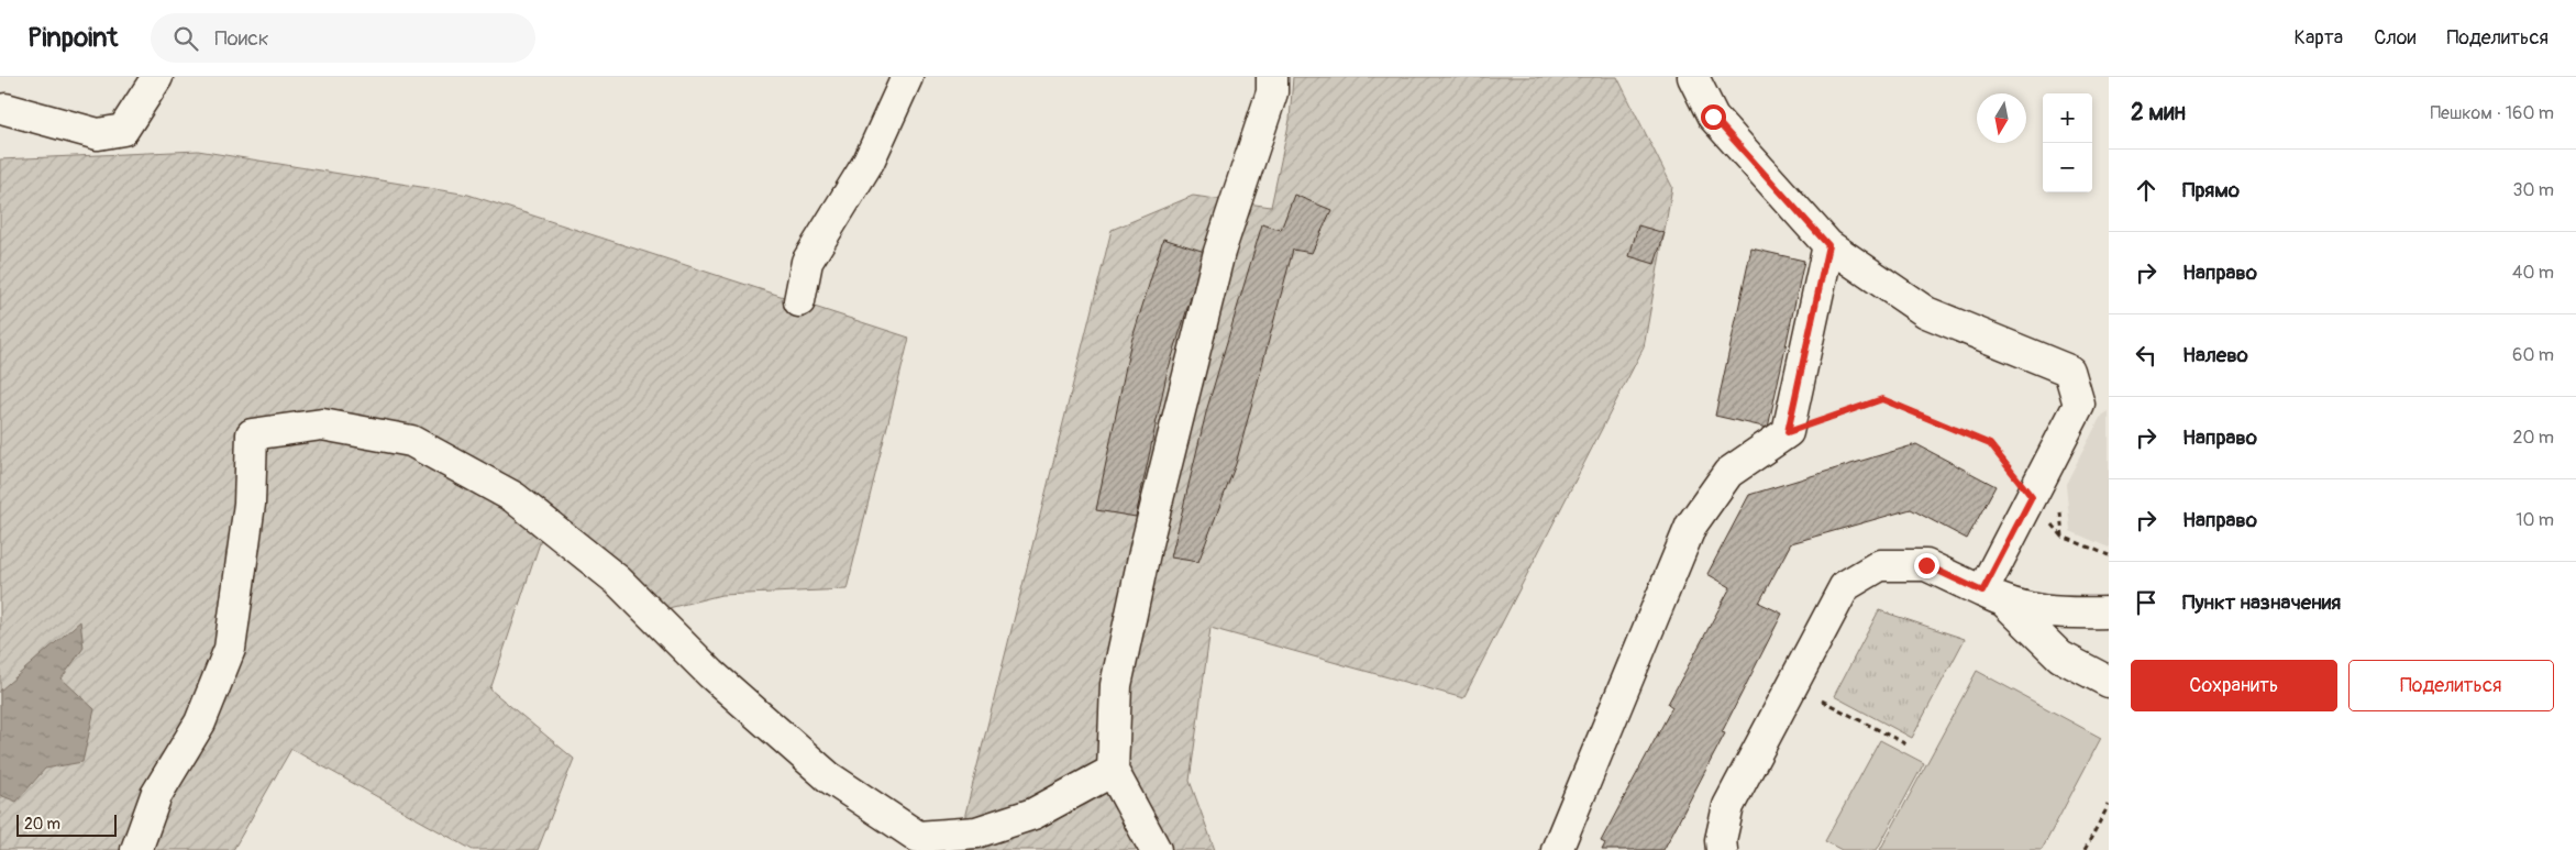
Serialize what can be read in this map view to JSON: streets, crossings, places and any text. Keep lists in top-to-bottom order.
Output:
{
  "scale_bar": "20 m",
  "north": "bottom",
  "page": {
    "header": "Pinpoint",
    "search": "Поиск",
    "nav": ["Карта", "Слои", "Поделиться"],
    "heading": ["2 мин", "Пешком · 160 m"],
    "map_buttons": ["+", "−"],
    "list": [
      ["Прямо", "30 m"],
      ["Направо", "40 m"],
      ["Налево", "60 m"],
      ["Направо", "20 m"],
      ["Направо", "10 m"],
      "Пункт назначения"
    ],
    "buttons": ["Сохранить", "Поделиться"],
    "scale": "20 m"
  }
}
